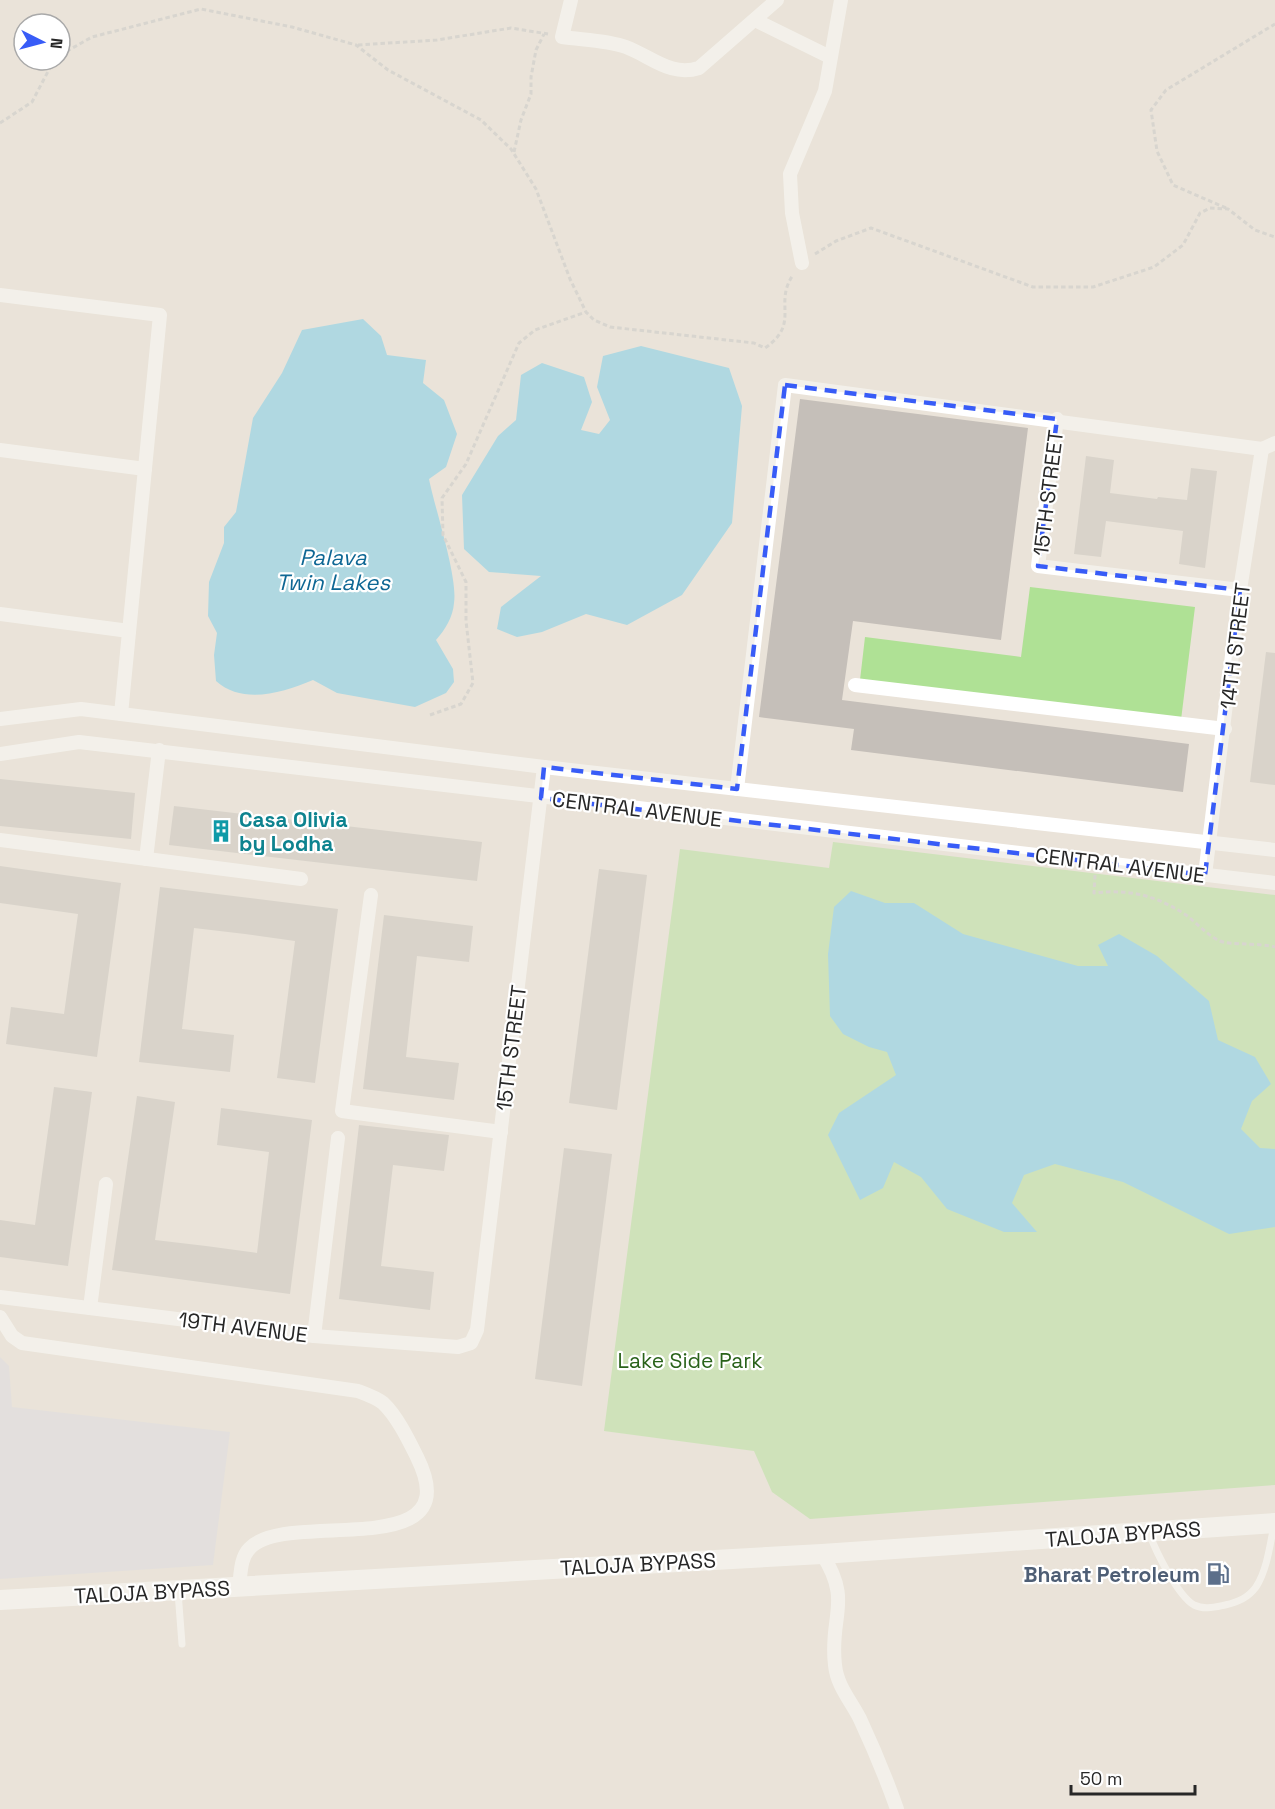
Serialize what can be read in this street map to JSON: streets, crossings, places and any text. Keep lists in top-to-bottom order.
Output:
{
  "streets": {
    "main road": ["TALOJA BYPASS"],
    "street": [
      "15TH STREET",
      "14TH STREET",
      "CENTRAL AVENUE",
      "19TH AVENUE"
    ]
  },
  "crossings": [
    ["15TH STREET", "14TH STREET"],
    ["15TH STREET", "CENTRAL AVENUE"],
    ["15TH STREET", "19TH AVENUE"],
    ["14TH STREET", "CENTRAL AVENUE"]
  ],
  "water": ["Palava Twin Lakes"],
  "parks": ["Lake Side Park"],
  "places": {
    "building": ["Casa Olivia by Lodha"],
    "fuel station": ["Bharat Petroleum"]
  },
  "scale_bar": "50 m",
  "north": "right"
}
